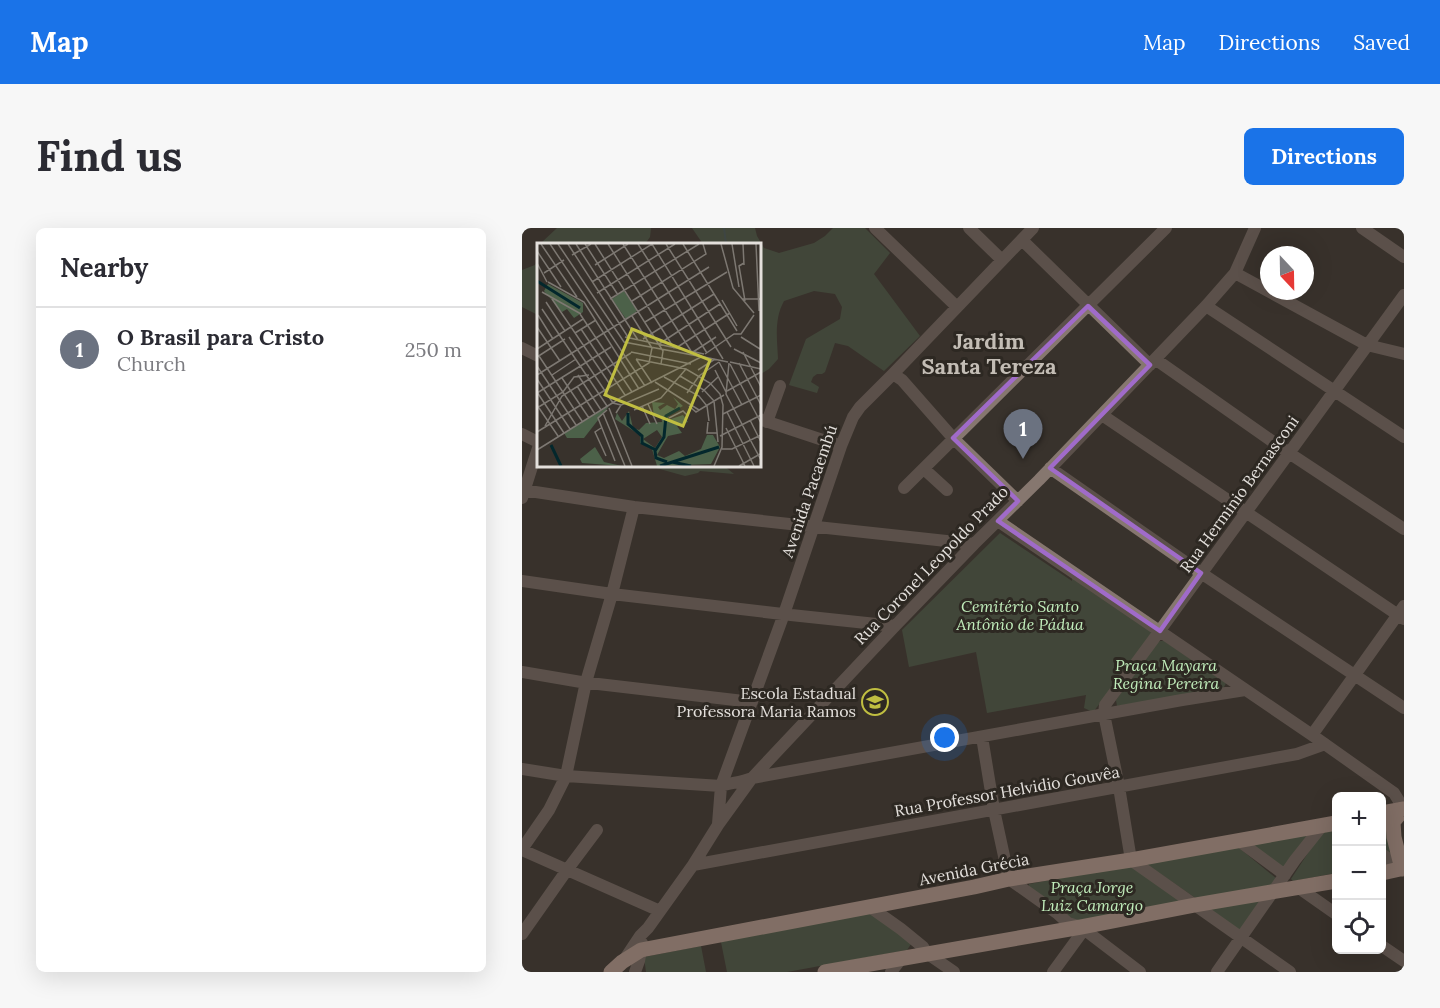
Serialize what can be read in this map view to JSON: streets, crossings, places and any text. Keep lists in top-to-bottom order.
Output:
{
  "streets": {
    "main road": ["Avenida Grécia"],
    "street": [
      "Avenida Pacaembú",
      "Rua Herminio Bernasconi",
      "Rua Coronel Leopoldo Prado",
      "Rua Professor Helvidio Gouvêa"
    ]
  },
  "crossings": [
    ["Avenida Pacaembú", "Rua Coronel Leopoldo Prado"],
    ["Rua Coronel Leopoldo Prado", "Rua Professor Helvidio Gouvêa"],
    ["Rua Coronel Leopoldo Prado", "Avenida Grécia"]
  ],
  "districts": ["Jardim Santa Tereza"],
  "parks": ["Cemitério Santo Antônio de Pádua", "Praça Mayara Regina Pereira", "Praça Jorge Luiz Camargo"],
  "places": {
    "school or university": ["Escola Estadual Professora Maria Ramos"]
  },
  "north": "bottom",
  "page": {
    "header": "Map",
    "nav": ["Map", "Directions", "Saved"],
    "buttons": "Directions",
    "title": "Find us",
    "heading": "Nearby",
    "list": [
      {
        "mark": "1",
        "name": "O Brasil para Cristo",
        "note": "Church",
        "value": "250 m"
      }
    ],
    "pins": "1",
    "map_buttons": ["+", "−"]
  }
}
